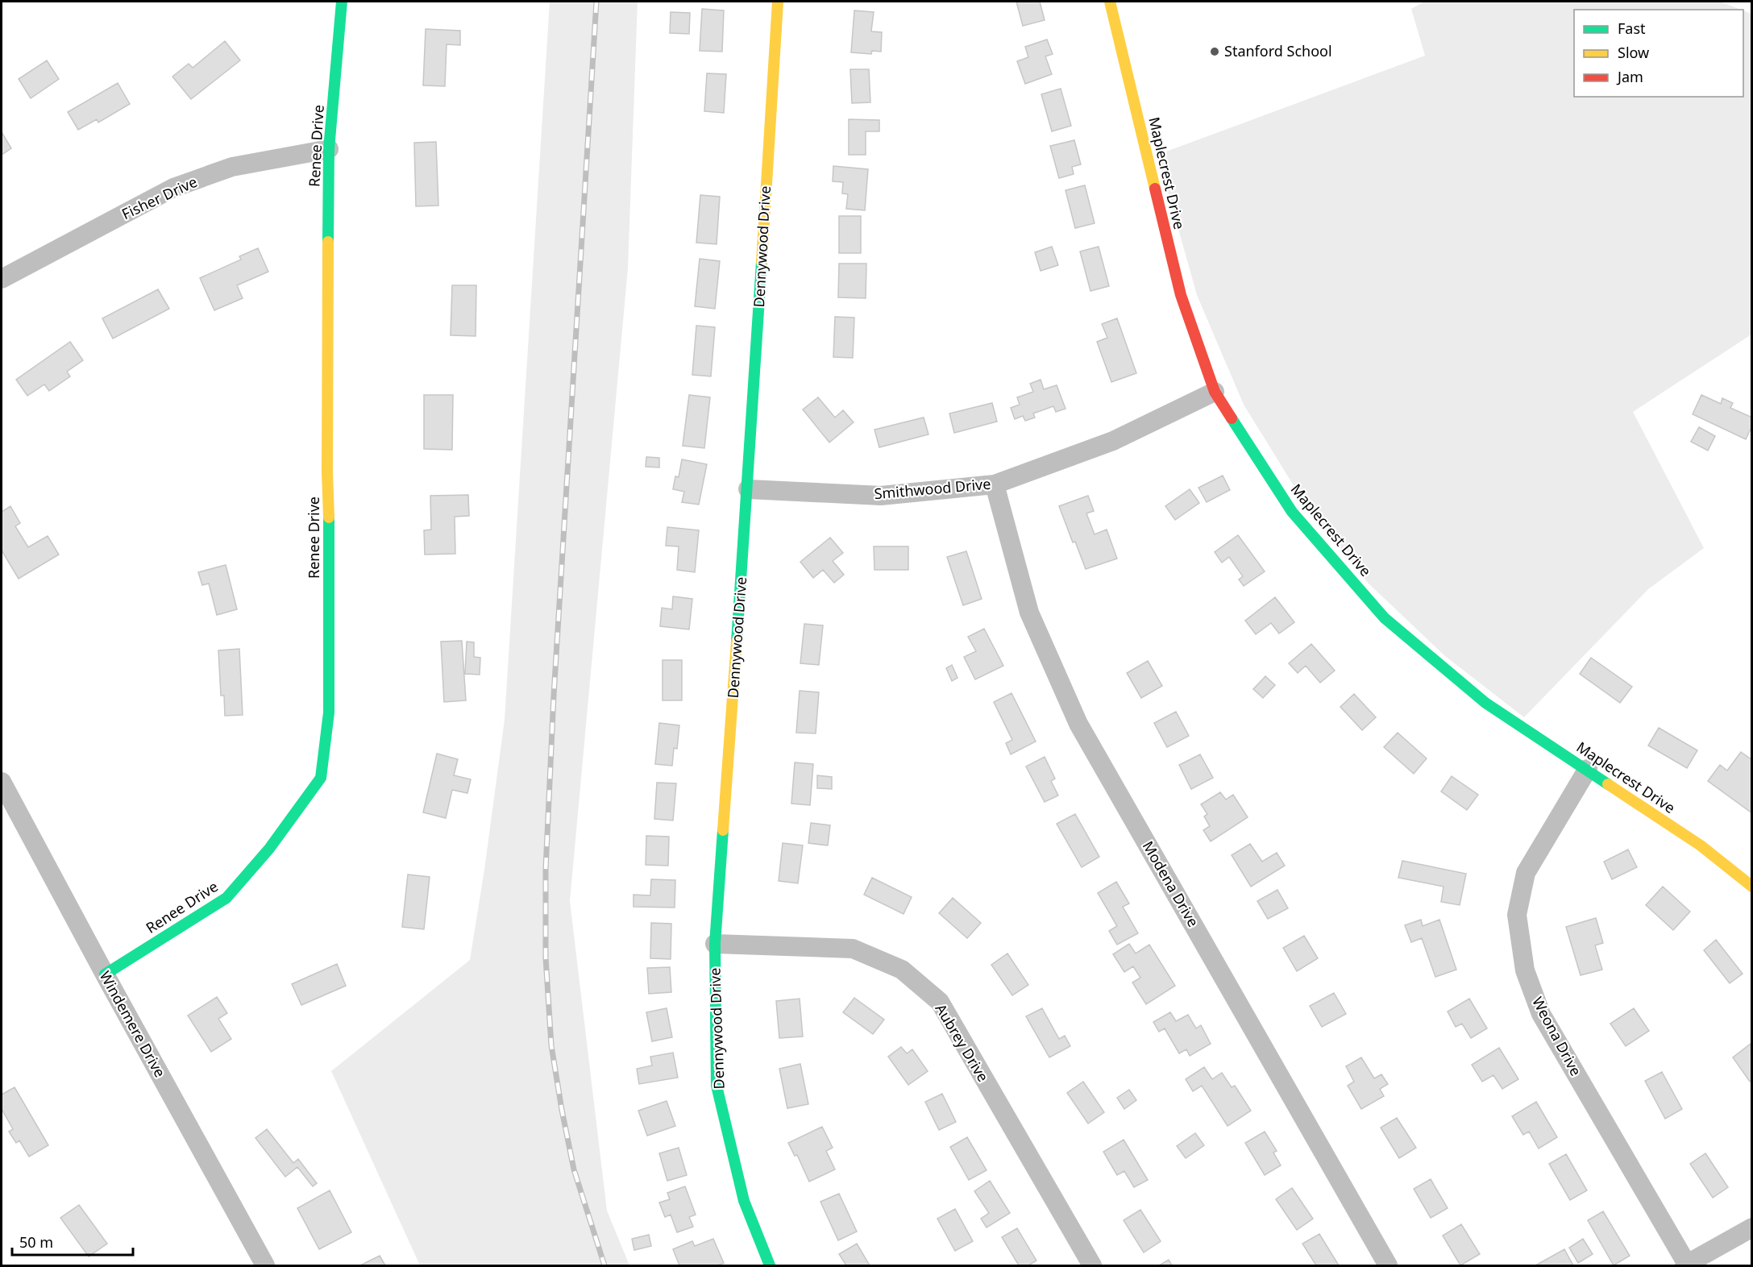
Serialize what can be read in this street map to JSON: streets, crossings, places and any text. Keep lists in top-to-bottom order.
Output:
{
  "streets": {
    "street": [
      "Renee Drive",
      "Maplecrest Drive",
      "Fisher Drive",
      "Dennywood Drive",
      "Smithwood Drive",
      "Modena Drive",
      "Windemere Drive",
      "Weona Drive",
      "Aubrey Drive"
    ]
  },
  "crossings": [
    ["Renee Drive", "Fisher Drive"],
    ["Renee Drive", "Windemere Drive"],
    ["Maplecrest Drive", "Smithwood Drive"],
    ["Maplecrest Drive", "Weona Drive"],
    ["Dennywood Drive", "Smithwood Drive"],
    ["Dennywood Drive", "Aubrey Drive"],
    ["Smithwood Drive", "Modena Drive"]
  ],
  "places": ["Stanford School"],
  "legend": ["Fast", "Slow", "Jam"],
  "scale_bar": "50 m"
}
